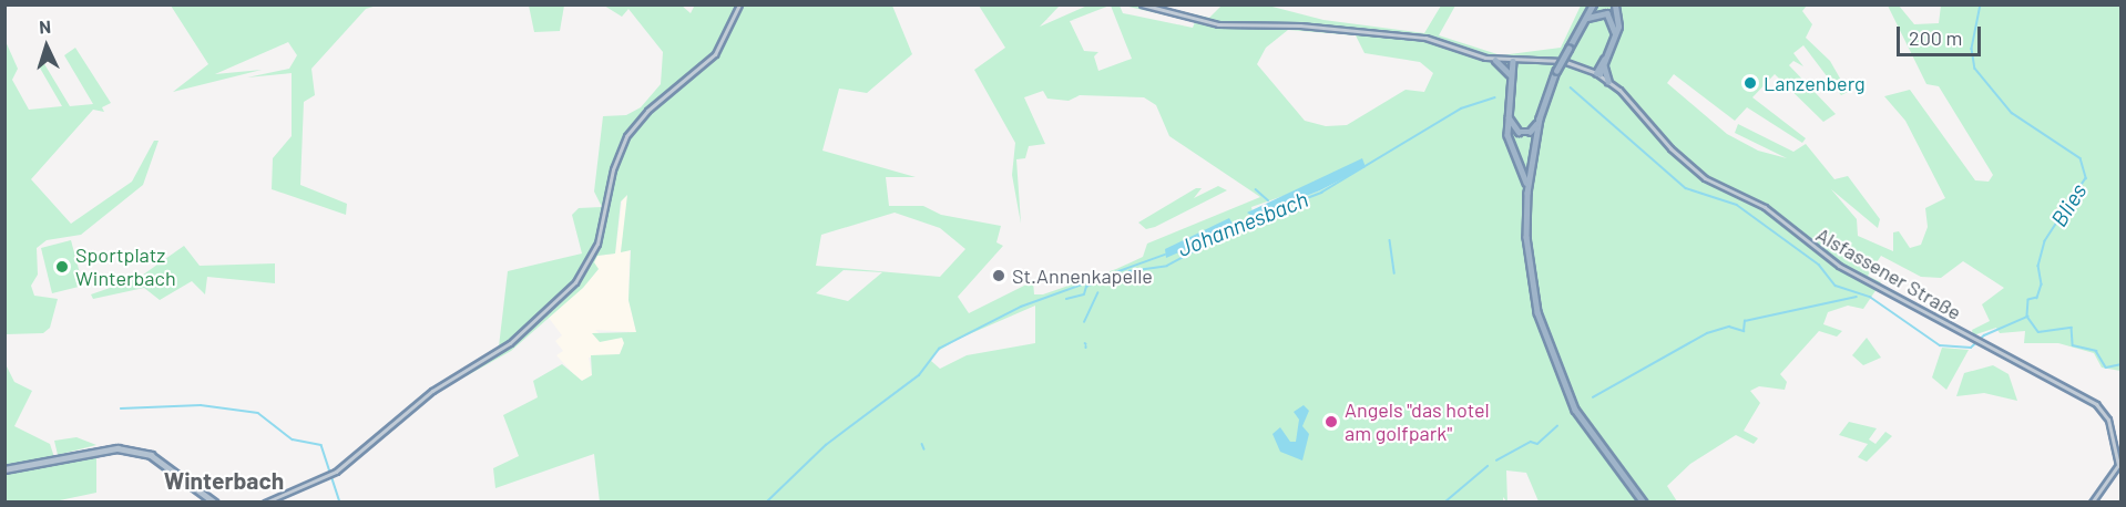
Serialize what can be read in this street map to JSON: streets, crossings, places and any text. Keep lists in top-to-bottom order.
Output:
{
  "streets": {
    "main road": ["Alsfassener Straße"]
  },
  "districts": ["Winterbach"],
  "water": ["Blies", "Johannesbach"],
  "places": [
    "Lanzenberg",
    "Sportplatz Winterbach",
    "St.Annenkapelle",
    "Angels \"das hotel am golfpark\""
  ],
  "scale_bar": "200 m",
  "north": "top"
}
